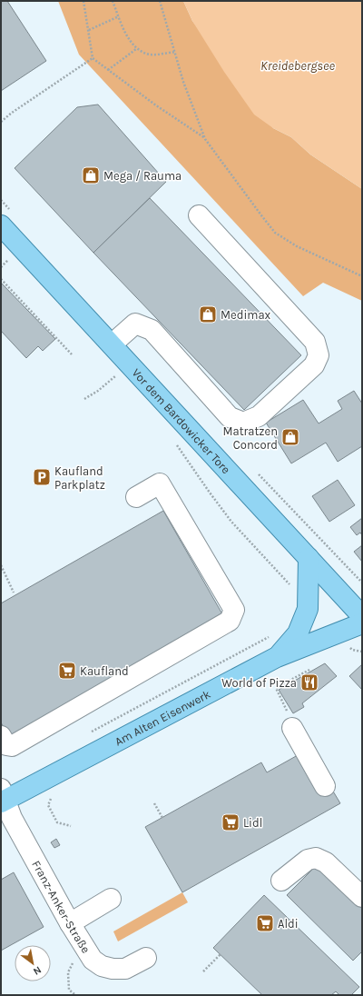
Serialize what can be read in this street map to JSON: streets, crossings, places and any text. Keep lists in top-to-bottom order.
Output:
{
  "streets": {
    "main road": ["Vor dem Bardowicker Tore", "Am Alten Eisenwerk"],
    "lane": ["Franz-Anker-Straße"]
  },
  "crossings": [
    ["Am Alten Eisenwerk", "Franz-Anker-Straße"]
  ],
  "water": ["Kreidebergsee"],
  "places": {
    "shop": ["Mega / Rauma", "Medimax", "Matratzen Concord"],
    "parking": ["Kaufland Parkplatz"],
    "supermarket": ["Kaufland", "Lidl", "Aldi"],
    "restaurant": ["World of Pizza"]
  },
  "north": "bottom right"
}
